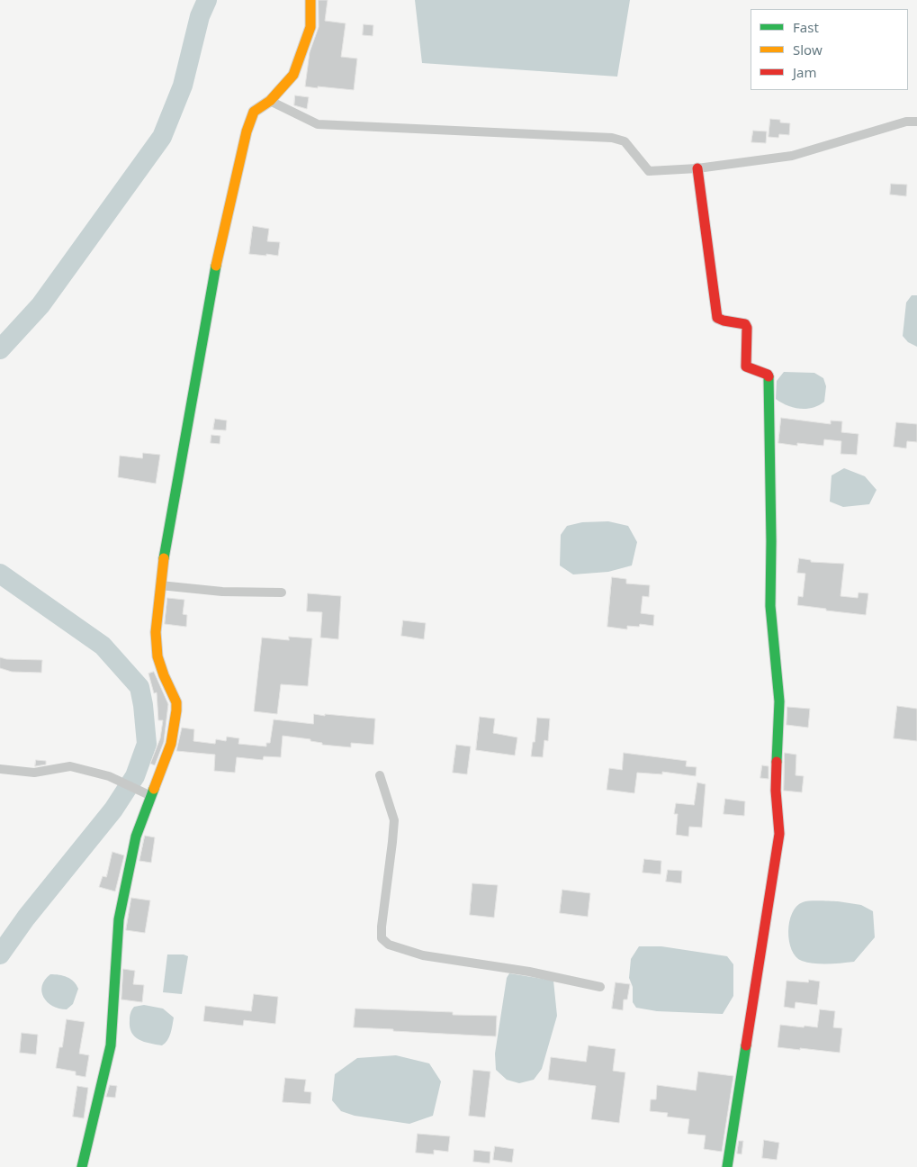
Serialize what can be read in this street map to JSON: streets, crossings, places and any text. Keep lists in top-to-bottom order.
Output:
{
  "legend": ["Fast", "Slow", "Jam"]
}
